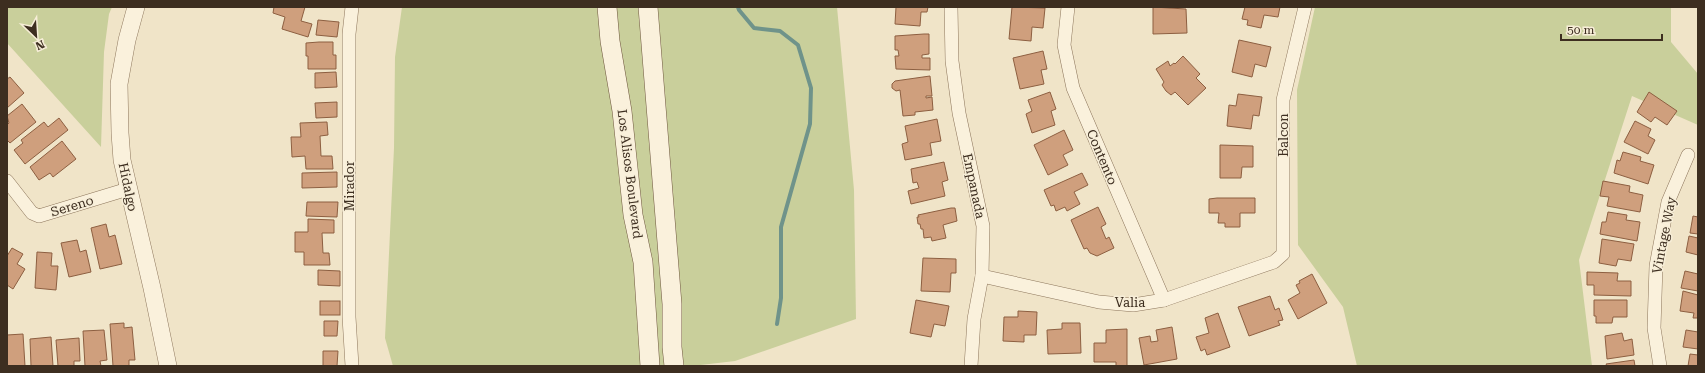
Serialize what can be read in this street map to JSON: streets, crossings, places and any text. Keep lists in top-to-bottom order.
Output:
{
  "streets": {
    "main road": ["Los Alisos Boulevard"],
    "street": [
      "Balcon",
      "Contento",
      "Mirador",
      "Empanada",
      "Hidalgo",
      "Sereno",
      "Vintage Way",
      "Valia"
    ]
  },
  "crossings": [
    ["Balcon", "Valia"],
    ["Contento", "Valia"],
    ["Empanada", "Valia"],
    ["Hidalgo", "Sereno"]
  ],
  "scale_bar": "50 m",
  "north": "bottom right"
}
